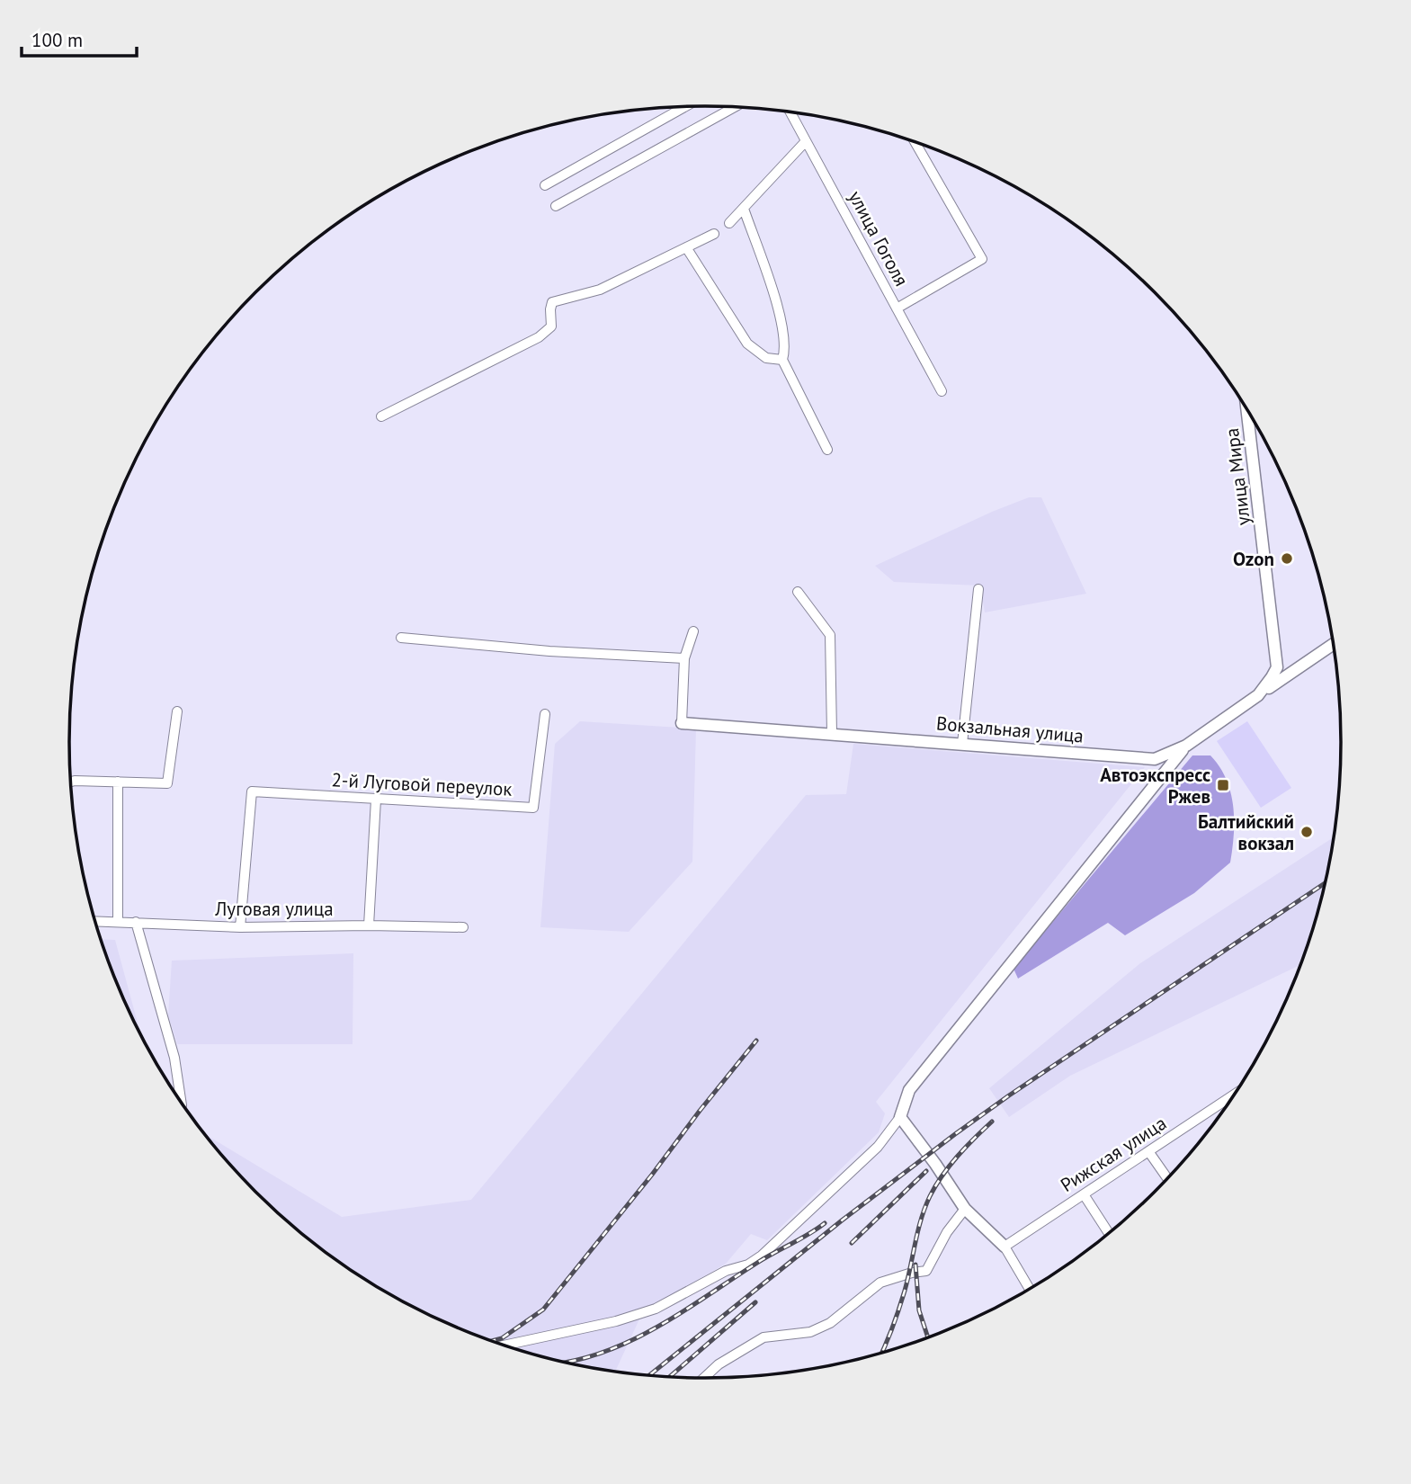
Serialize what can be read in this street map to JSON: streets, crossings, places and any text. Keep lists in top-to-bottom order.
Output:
{
  "streets": {
    "street": [
      "улица Гоголя",
      "улица Мира",
      "Вокзальная улица",
      "2-й Луговой переулок",
      "Луговая улица",
      "Рижская улица"
    ]
  },
  "crossings": [
    ["улица Мира", "Вокзальная улица"],
    ["2-й Луговой переулок", "Луговая улица"]
  ],
  "places": {
    "other": ["Ozon", "Балтийский вокзал"],
    "transit": ["Автоэкспресс Ржев"]
  },
  "scale_bar": "100 m"
}
